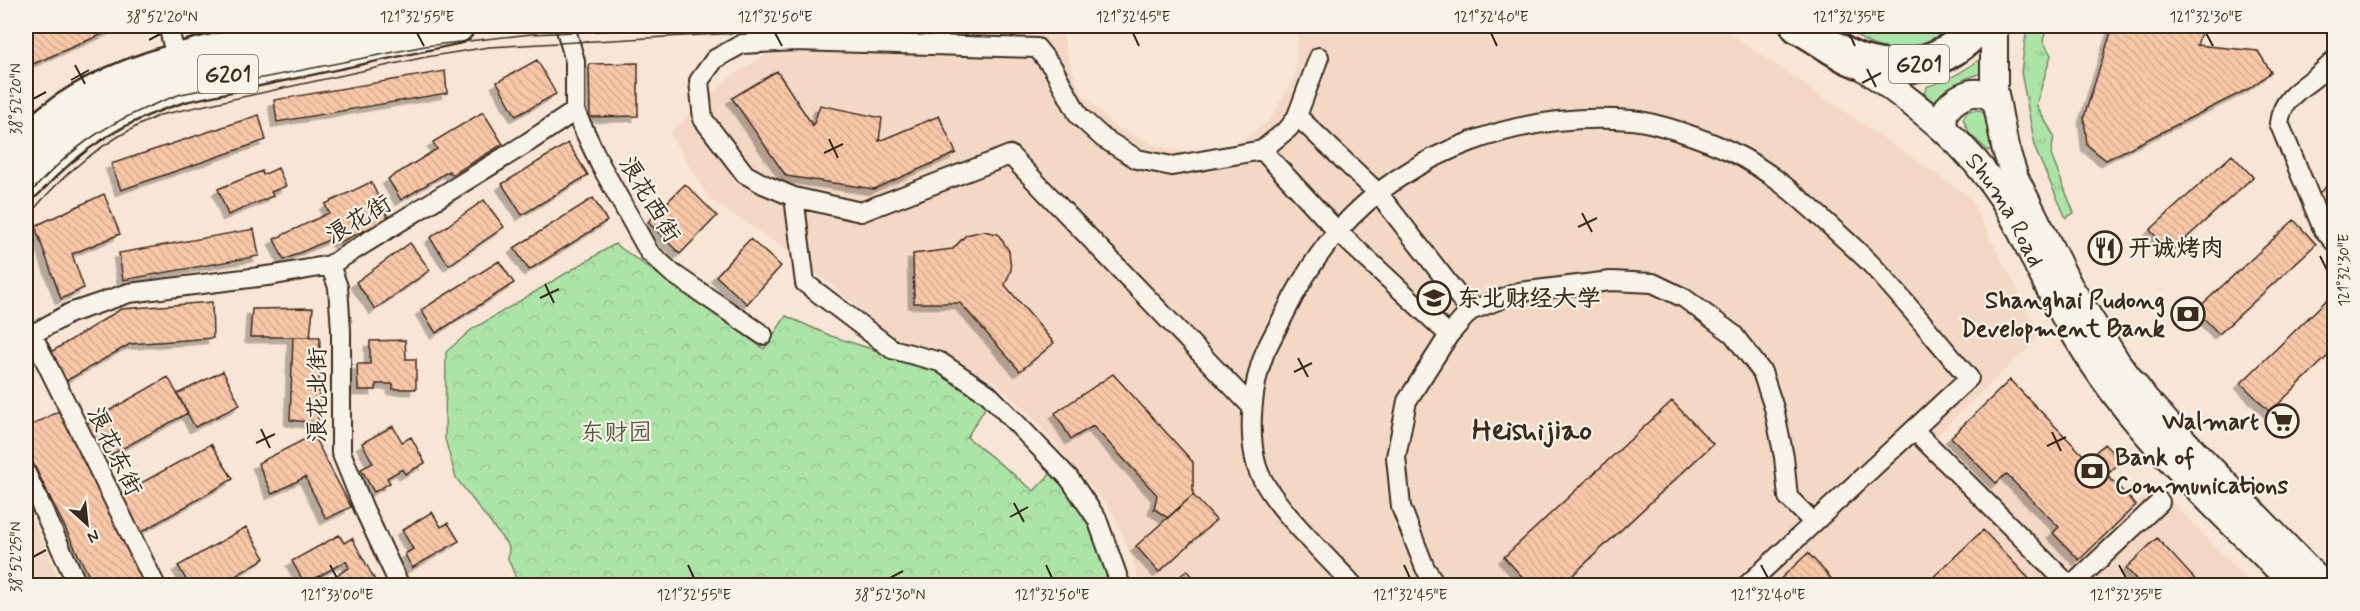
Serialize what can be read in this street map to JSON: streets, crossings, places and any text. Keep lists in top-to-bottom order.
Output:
{
  "streets": {
    "highway": ["G201"],
    "main road": ["Shuma Road"],
    "street": [
      "浪花西街",
      "浪花街",
      "浪花北街",
      "浪花东街"
    ]
  },
  "crossings": [
    ["G201", "Shuma Road"],
    ["浪花西街", "浪花街"],
    ["浪花街", "浪花北街"],
    ["浪花街", "浪花东街"]
  ],
  "districts": ["Heishijiao"],
  "parks": ["东财园"],
  "places": {
    "restaurant": ["开诚烤肉"],
    "school or university": ["东北财经大学"],
    "bank": ["Shanghai Pudong Development Bank", "Bank of Communications"],
    "supermarket": ["Walmart"]
  },
  "north": "bottom right",
  "coordinates": [
    "38°52'20\"N",
    "121°32'55\"E",
    "121°32'50\"E",
    "121°32'45\"E",
    "121°32'40\"E",
    "121°32'35\"E",
    "121°32'30\"E",
    "38°52'25\"N",
    "121°33'00\"E",
    "38°52'30\"N"
  ]
}
